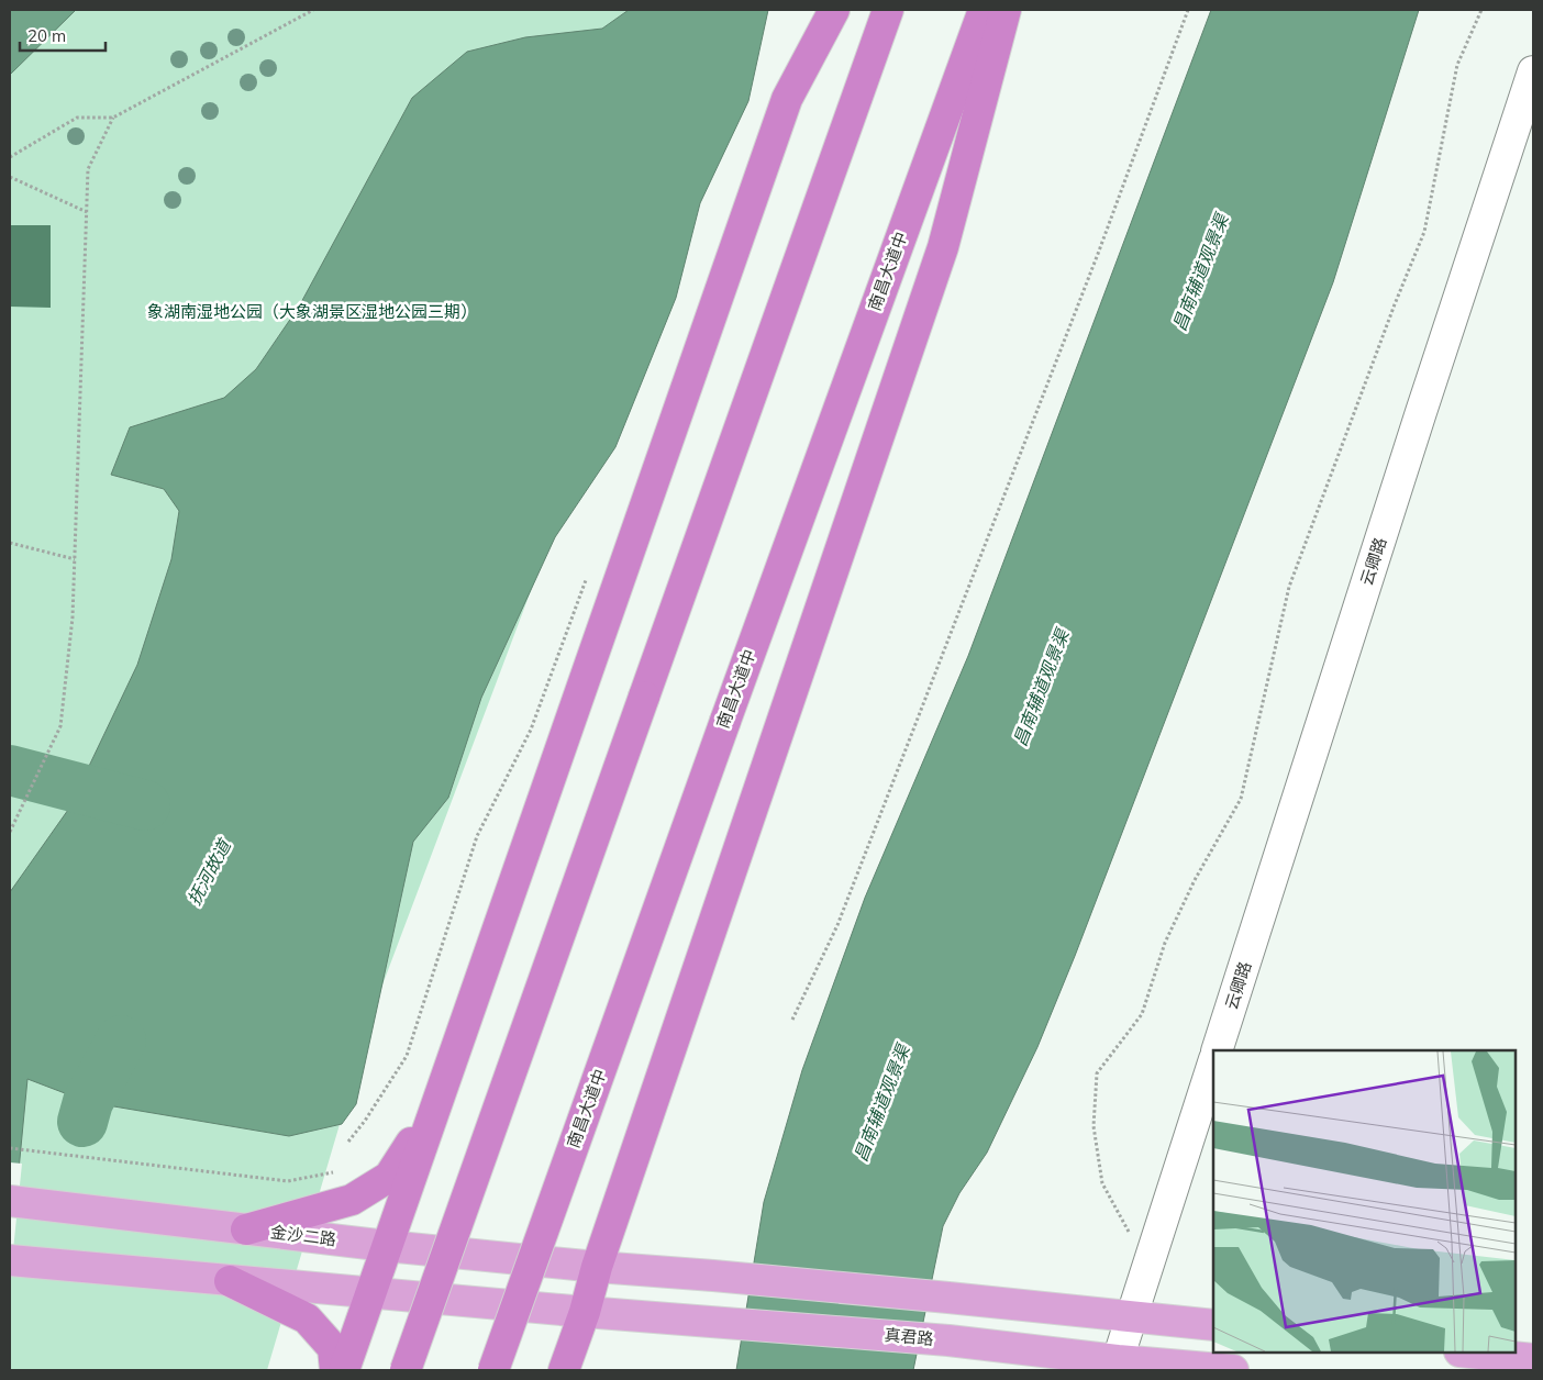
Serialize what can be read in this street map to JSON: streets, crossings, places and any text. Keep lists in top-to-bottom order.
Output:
{
  "streets": {
    "highway": ["南昌大道中"],
    "main road": ["金沙二路", "真君路"],
    "street": ["云卿路"]
  },
  "water": ["昌南辅道观景渠", "抚河故道"],
  "parks": ["象湖南湿地公园（大象湖景区湿地公园三期）"],
  "scale_bar": "20 m"
}
